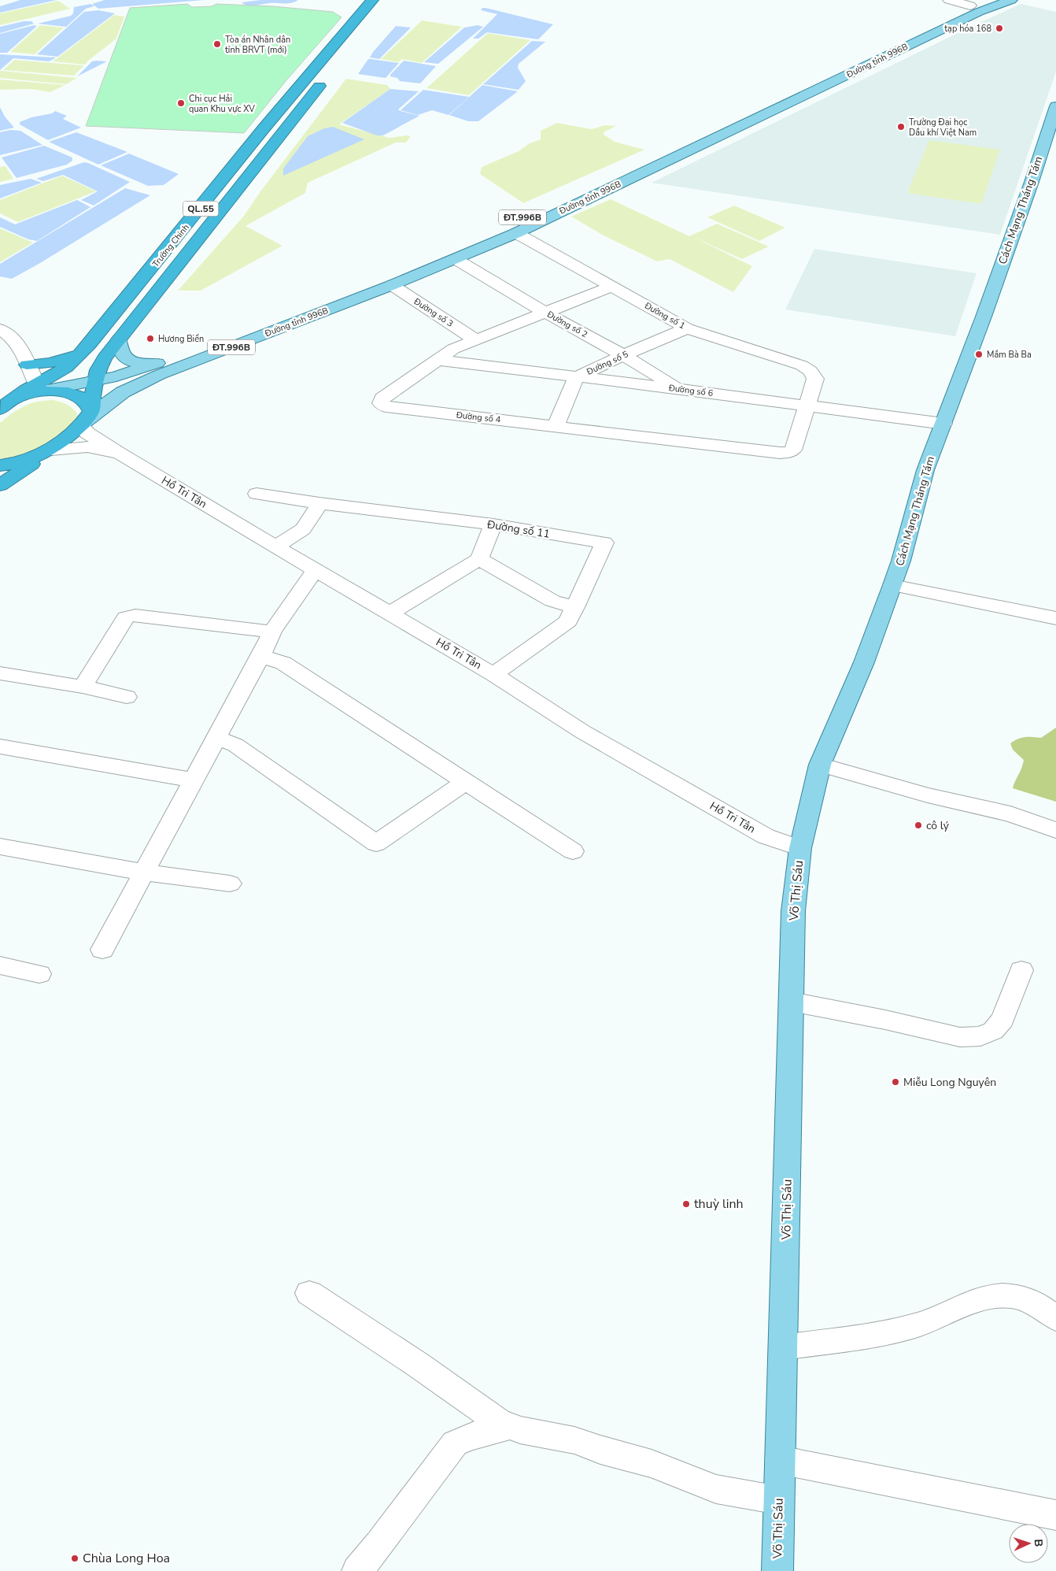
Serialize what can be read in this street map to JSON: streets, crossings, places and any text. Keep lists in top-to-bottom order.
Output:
{
  "streets": {
    "highway": ["QL.55", "Trường Chinh"],
    "main road": [
      "Đường tỉnh 996B",
      "Cách Mạng Tháng Tám",
      "ĐT.996B",
      "Võ Thị Sáu"
    ],
    "street": [
      "Đường số 3",
      "Đường số 1",
      "Đường số 2",
      "Đường số 5",
      "Đường số 6",
      "Đường số 4",
      "Hồ Tri Tân",
      "Đường số 11"
    ]
  },
  "crossings": [
    ["Đường tỉnh 996B", "Trường Chinh"],
    ["Đường tỉnh 996B", "Đường số 3"],
    ["Đường tỉnh 996B", "Đường số 1"],
    ["Đường tỉnh 996B", "Đường số 2"],
    ["Đường tỉnh 996B", "Hồ Tri Tân"],
    ["Cách Mạng Tháng Tám", "Đường số 6"],
    ["Cách Mạng Tháng Tám", "Hồ Tri Tân"],
    ["Cách Mạng Tháng Tám", "Võ Thị Sáu"],
    ["Đường số 3", "Đường số 4"],
    ["Đường số 1", "Đường số 5"],
    ["Đường số 1", "Đường số 6"],
    ["Đường số 1", "Đường số 4"],
    ["Đường số 2", "Đường số 5"],
    ["Đường số 2", "Đường số 6"],
    ["Đường số 2", "Đường số 4"],
    ["Đường số 5", "Đường số 6"],
    ["Đường số 5", "Đường số 4"],
    ["Đường số 6", "Đường số 4"],
    ["Hồ Tri Tân", "Đường số 11"],
    ["Hồ Tri Tân", "Võ Thị Sáu"]
  ],
  "places": [
    "tạp hóa 168",
    "Tòa án Nhân dân tỉnh BRVT (mới)",
    "Chi cục Hải quan Khu vực XV",
    "Trường Đại học Dầu khí Việt Nam",
    "Hương Biển",
    "Mắm Bà Ba",
    "cô lý",
    "Miễu Long Nguyên",
    "thuỳ linh",
    "Chùa Long Hoa"
  ],
  "north": "right"
}
